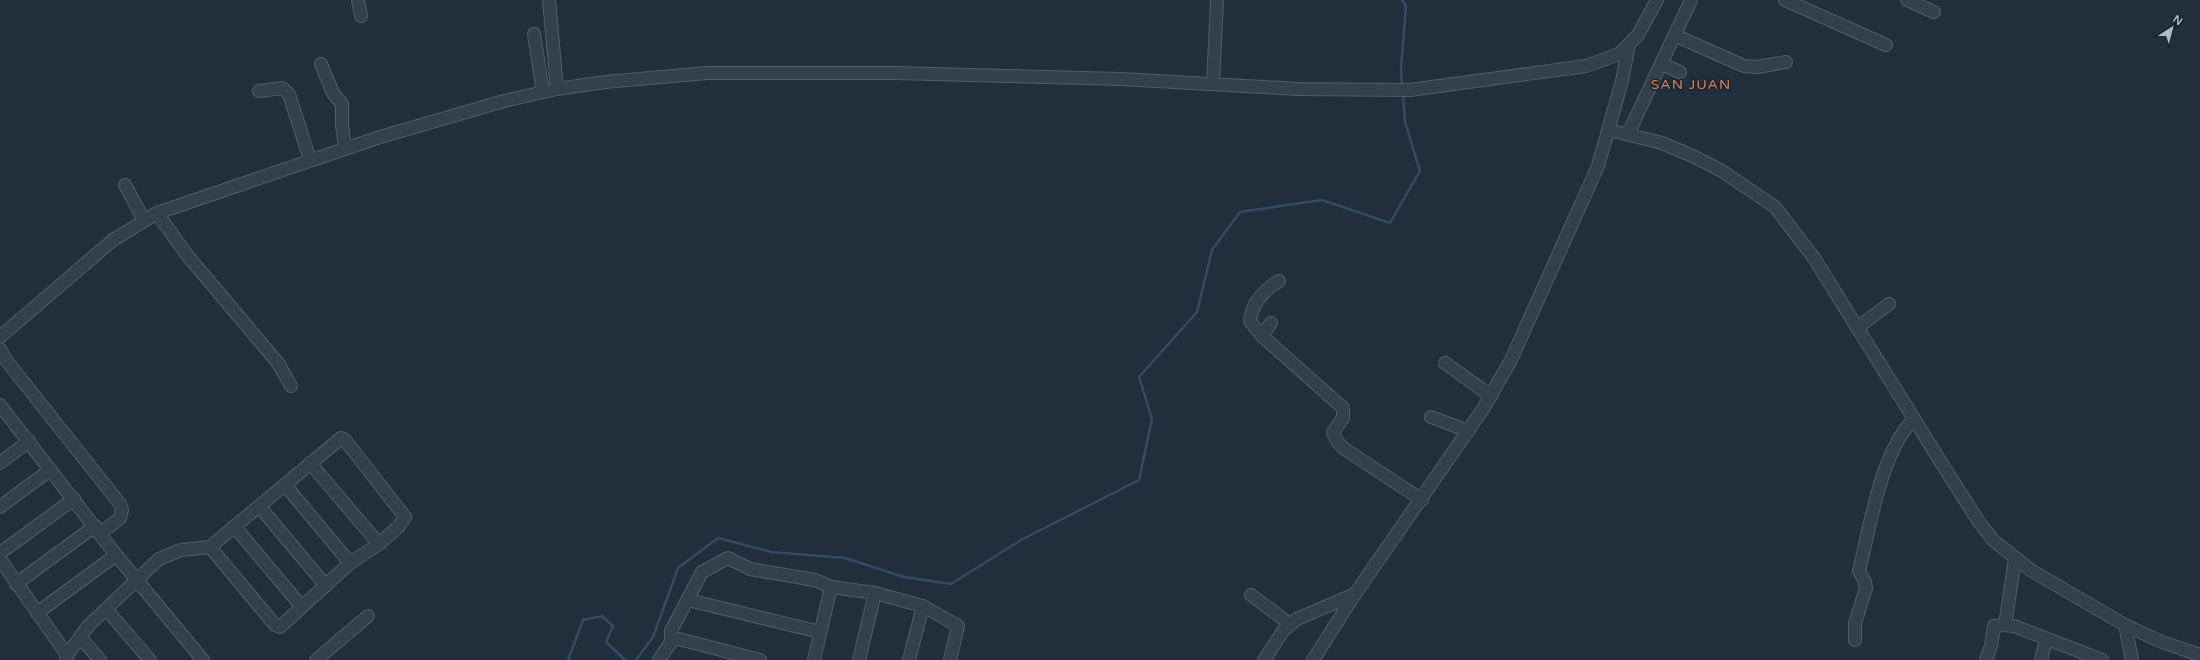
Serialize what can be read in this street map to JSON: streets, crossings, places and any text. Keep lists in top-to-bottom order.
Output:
{
  "districts": ["SAN JUAN"],
  "north": "top right"
}
